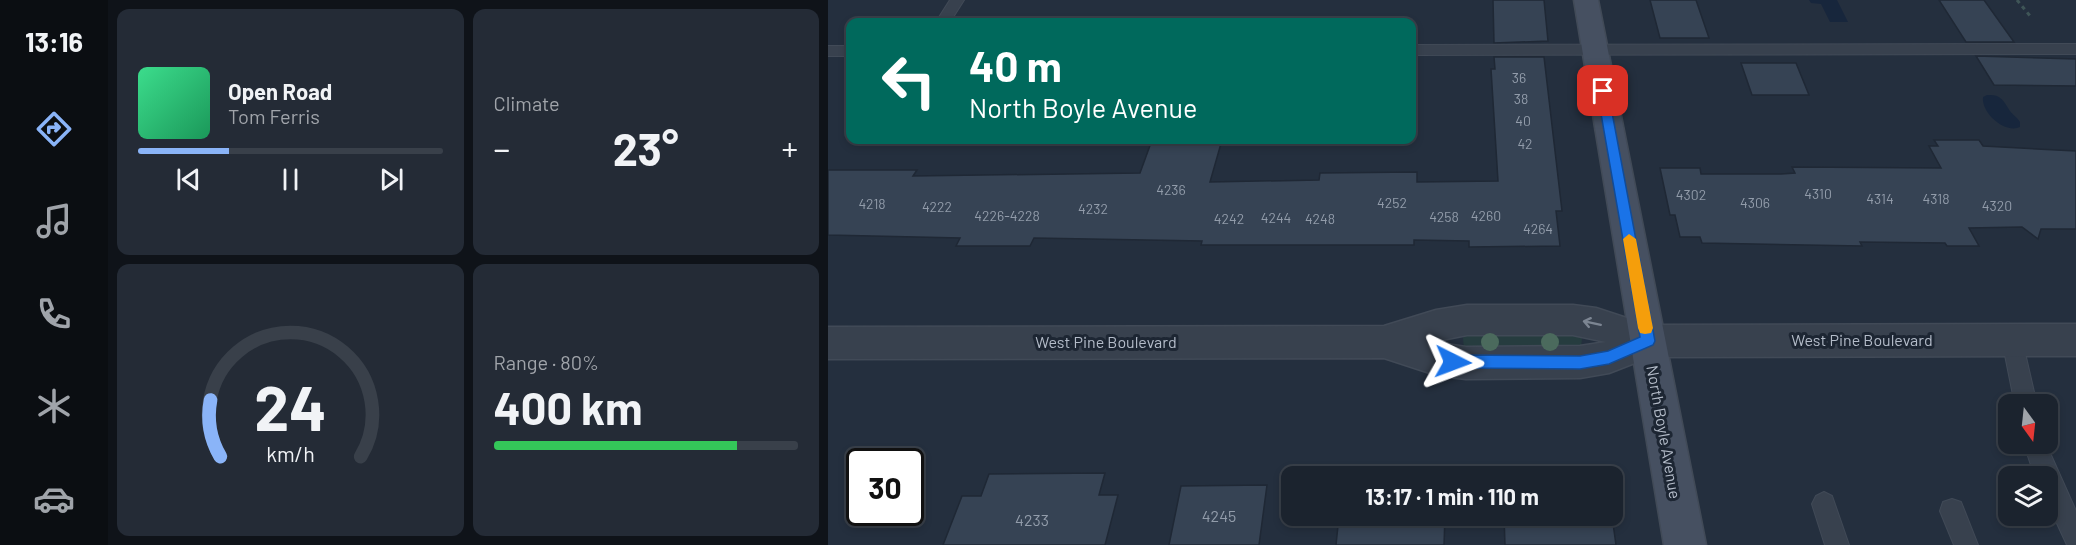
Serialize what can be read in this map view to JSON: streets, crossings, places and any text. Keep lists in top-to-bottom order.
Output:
{
  "streets": {
    "street": ["West Pine Boulevard", "North Boyle Avenue"]
  },
  "crossings": [
    ["West Pine Boulevard", "North Boyle Avenue"]
  ],
  "house_numbers": [
    "36",
    "38",
    "40",
    "42",
    "4236",
    "4310",
    "4302",
    "4314",
    "4318",
    "4252",
    "4306",
    "4218",
    "4320",
    "4222",
    "4232",
    "4226-4228",
    "4260",
    "4258",
    "4244",
    "4242",
    "4248",
    "4264",
    "4245",
    "4233"
  ],
  "north": "bottom",
  "page": {
    "tabs": "13:16",
    "tile": [
      "Climate",
      ["Range · 80%", "400 km"]
    ],
    "turn": ["40 m", "North Boyle Avenue"],
    "song": ["Open Road", "Tom Ferris"],
    "heat": ["−", "23°", "+"],
    "limit": "30",
    "trip": "13:17 · 1 min · 110 m",
    "gauge": ["24", "km/h"]
  }
}
